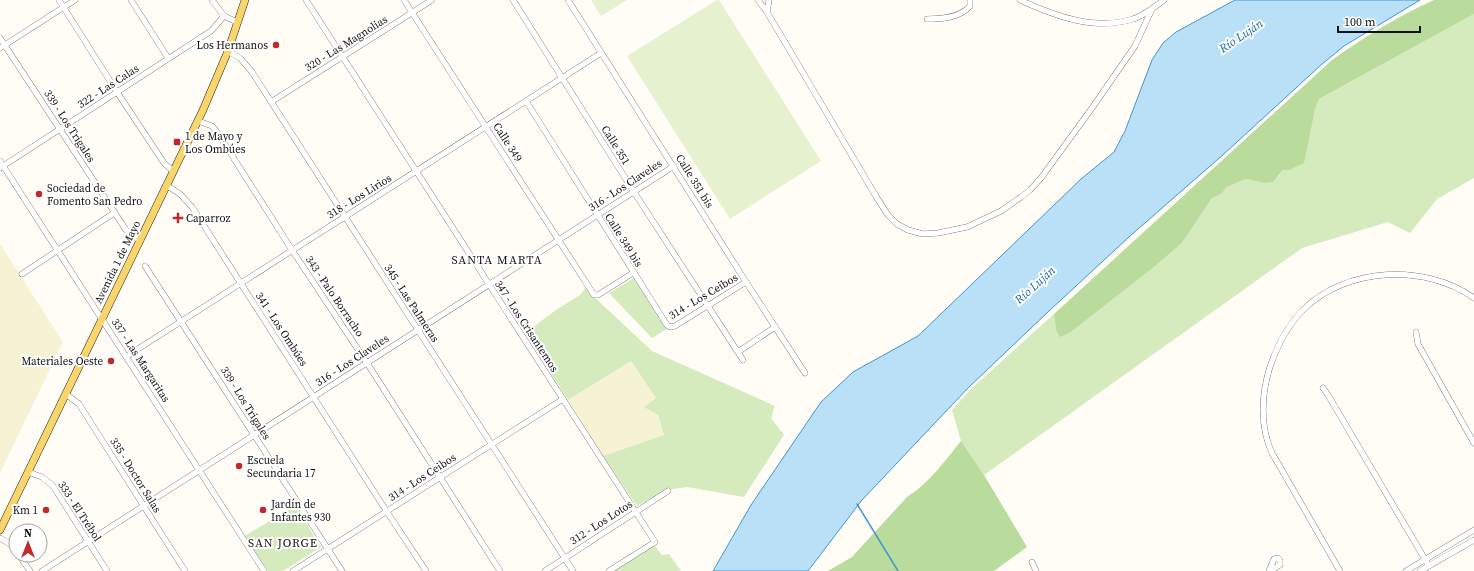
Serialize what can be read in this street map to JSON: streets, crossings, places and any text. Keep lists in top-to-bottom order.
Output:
{
  "streets": {
    "main road": ["Avenida 1 de Mayo"],
    "street": [
      "320 - Las Magnolias",
      "322 - Las Calas",
      "339 - Los Trigales",
      "Calle 349",
      "Calle 351",
      "Calle 351 bis",
      "316 - Los Claveles",
      "318 - Los Lirios",
      "Calle 349 bis",
      "343 - Palo Borracho",
      "314 - Los Ceibos",
      "345 - Las Palmeras",
      "347 - Los Crisantemos",
      "341 - Los Ombúes",
      "337 - Las Margaritas",
      "335 - Doctor Salas",
      "333 - El Trébol",
      "312 - Los Lotos"
    ]
  },
  "crossings": [
    ["320 - Las Magnolias", "Calle 349"],
    ["320 - Las Magnolias", "345 - Las Palmeras"],
    ["320 - Las Magnolias", "347 - Los Crisantemos"],
    ["322 - Las Calas", "339 - Los Trigales"],
    ["322 - Las Calas", "337 - Las Margaritas"],
    ["339 - Los Trigales", "316 - Los Claveles"],
    ["339 - Los Trigales", "318 - Los Lirios"],
    ["339 - Los Trigales", "Avenida 1 de Mayo"],
    ["339 - Los Trigales", "314 - Los Ceibos"],
    ["Calle 349", "316 - Los Claveles"],
    ["Calle 349", "318 - Los Lirios"],
    ["Calle 349", "Calle 349 bis"],
    ["Calle 351", "316 - Los Claveles"],
    ["Calle 351", "318 - Los Lirios"],
    ["Calle 351", "314 - Los Ceibos"],
    ["Calle 351 bis", "316 - Los Claveles"],
    ["Calle 351 bis", "318 - Los Lirios"],
    ["Calle 351 bis", "314 - Los Ceibos"],
    ["316 - Los Claveles", "Calle 349 bis"],
    ["316 - Los Claveles", "343 - Palo Borracho"],
    ["316 - Los Claveles", "345 - Las Palmeras"],
    ["316 - Los Claveles", "347 - Los Crisantemos"],
    ["316 - Los Claveles", "341 - Los Ombúes"],
    ["316 - Los Claveles", "337 - Las Margaritas"],
    ["316 - Los Claveles", "335 - Doctor Salas"],
    ["316 - Los Claveles", "333 - El Trébol"],
    ["318 - Los Lirios", "Calle 349 bis"],
    ["318 - Los Lirios", "343 - Palo Borracho"],
    ["318 - Los Lirios", "345 - Las Palmeras"],
    ["318 - Los Lirios", "347 - Los Crisantemos"],
    ["318 - Los Lirios", "341 - Los Ombúes"],
    ["318 - Los Lirios", "337 - Las Margaritas"],
    ["Calle 349 bis", "314 - Los Ceibos"],
    ["Avenida 1 de Mayo", "343 - Palo Borracho"],
    ["Avenida 1 de Mayo", "345 - Las Palmeras"],
    ["Avenida 1 de Mayo", "341 - Los Ombúes"],
    ["Avenida 1 de Mayo", "337 - Las Margaritas"],
    ["Avenida 1 de Mayo", "335 - Doctor Salas"],
    ["Avenida 1 de Mayo", "333 - El Trébol"],
    ["343 - Palo Borracho", "314 - Los Ceibos"],
    ["314 - Los Ceibos", "345 - Las Palmeras"],
    ["314 - Los Ceibos", "347 - Los Crisantemos"],
    ["314 - Los Ceibos", "341 - Los Ombúes"],
    ["345 - Las Palmeras", "312 - Los Lotos"],
    ["347 - Los Crisantemos", "312 - Los Lotos"]
  ],
  "districts": ["SANTA MARTA", "SAN JORGE"],
  "water": ["Río Luján"],
  "places": {
    "other": [
      "Los Hermanos",
      "Sociedad de Fomento San Pedro",
      "Materiales Oeste",
      "Escuela Secundaria 17",
      "Km 1",
      "Jardín de Infantes 930"
    ],
    "transit": ["1 de Mayo y Los Ombúes"],
    "health": ["Caparroz"]
  },
  "scale_bar": "100 m",
  "north": "top"
}
